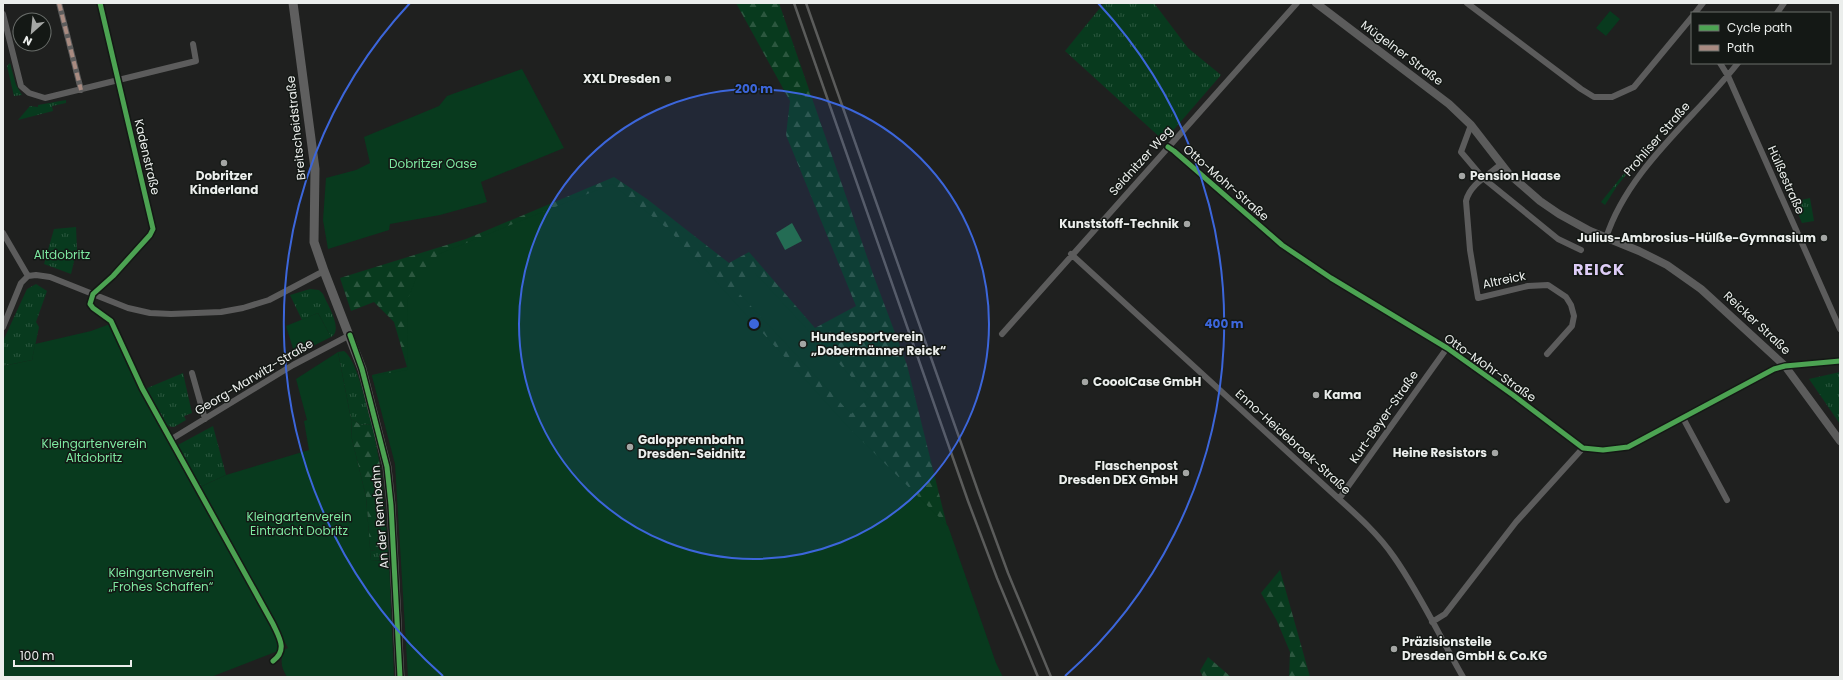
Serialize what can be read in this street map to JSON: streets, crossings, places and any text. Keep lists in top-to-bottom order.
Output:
{
  "streets": {
    "main road": ["Breitscheidstraße", "An der Rennbahn"],
    "street": [
      "Mügelner Straße",
      "Prohliser Straße",
      "Kadenstraße",
      "Seidnitzer Weg",
      "Hülßestraße",
      "Otto-Mohr-Straße",
      "Altreick",
      "Reicker Straße",
      "Georg-Marwitz-Straße",
      "Kurt-Beyer-Straße",
      "Enno-Heidebroek-Straße"
    ]
  },
  "crossings": [
    ["Breitscheidstraße", "An der Rennbahn"],
    ["Prohliser Straße", "Hülßestraße"],
    ["Prohliser Straße", "Reicker Straße"],
    ["Seidnitzer Weg", "Otto-Mohr-Straße"],
    ["Seidnitzer Weg", "Enno-Heidebroek-Straße"],
    ["Otto-Mohr-Straße", "Kurt-Beyer-Straße"],
    ["Georg-Marwitz-Straße", "An der Rennbahn"],
    ["Kurt-Beyer-Straße", "Enno-Heidebroek-Straße"]
  ],
  "districts": ["REICK"],
  "parks": [
    "Dobritzer Oase",
    "Altdobritz",
    "Kleingartenverein Altdobritz",
    "Kleingartenverein Eintracht Dobritz",
    "Kleingartenverein „Frohes Schaffen“"
  ],
  "places": [
    "XXL Dresden",
    "Dobritzer Kinderland",
    "Pension Haase",
    "Kunststoff-Technik",
    "Julius-Ambrosius-Hülße-Gymnasium",
    "Hundesportverein „Dobermänner Reick“",
    "CooolCase GmbH",
    "Kama",
    "Galopprennbahn Dresden-Seidnitz",
    "Heine Resistors",
    "Flaschenpost Dresden DEX GmbH",
    "Präzisionsteile Dresden GmbH & Co.KG"
  ],
  "legend": ["Cycle path", "Path"],
  "scale_bar": "100 m",
  "north": "bottom left",
  "rings": ["200 m", "400 m"]
}
